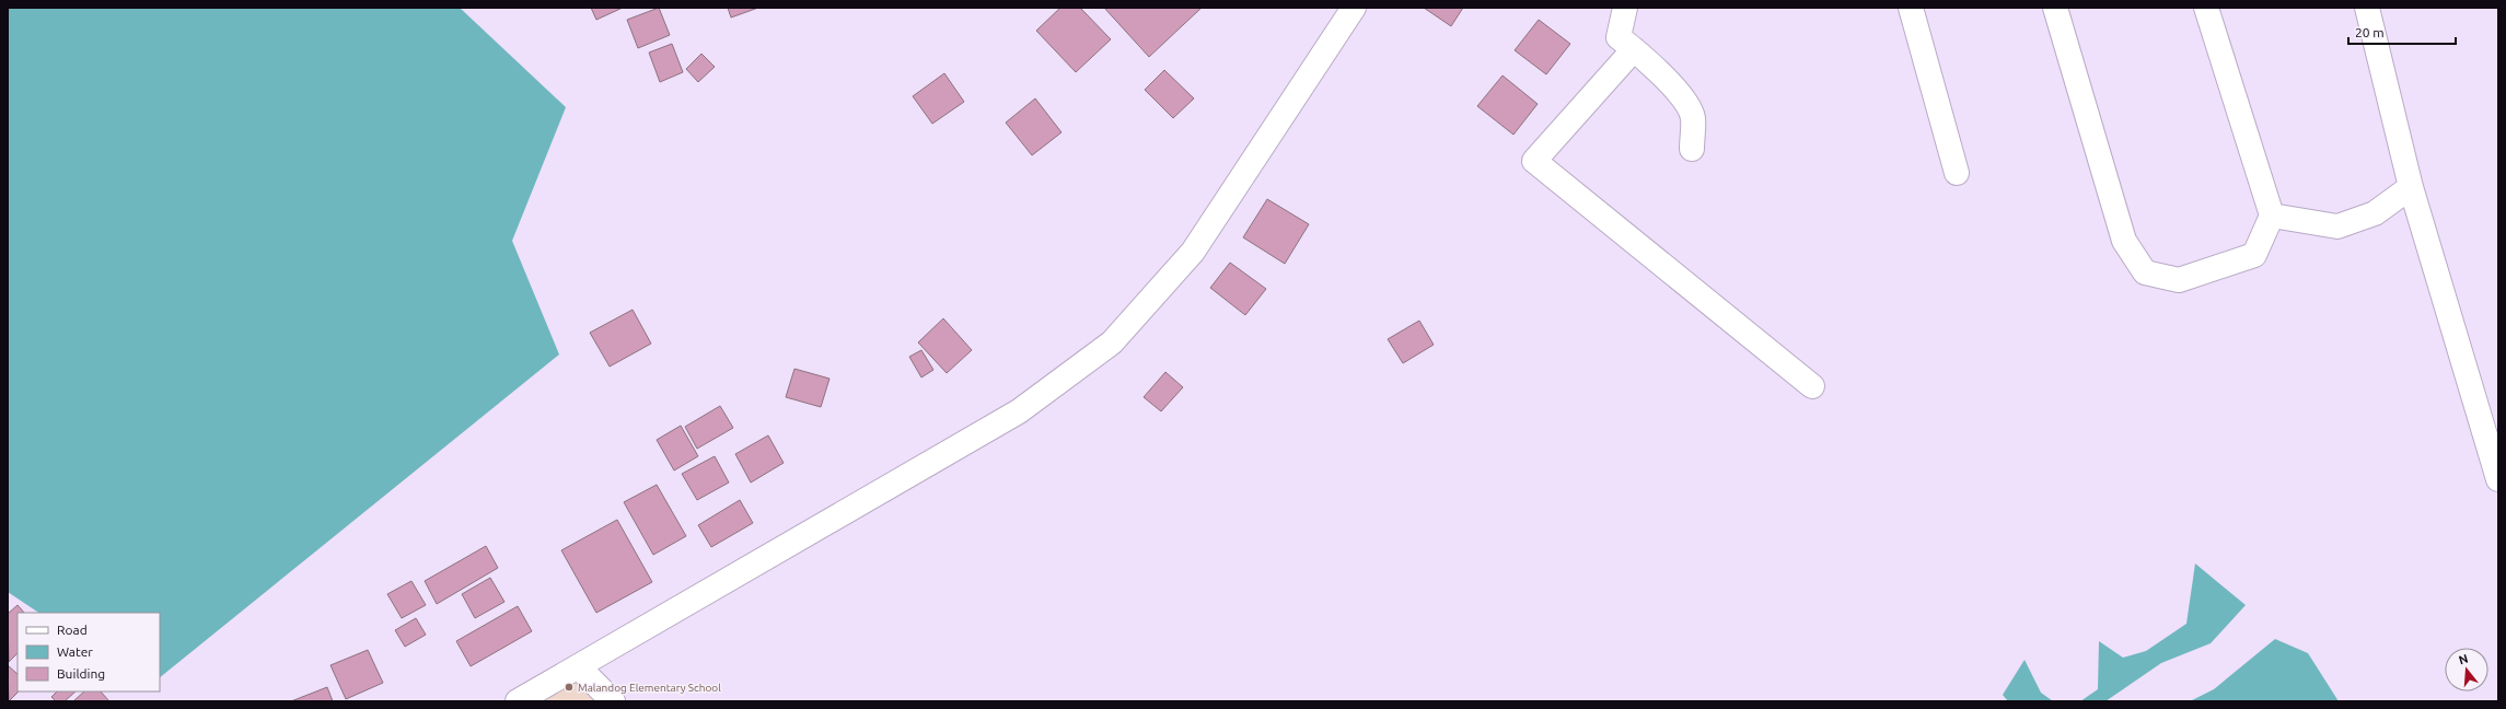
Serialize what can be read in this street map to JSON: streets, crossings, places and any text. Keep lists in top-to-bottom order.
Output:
{
  "places": ["Malandog Elementary School"],
  "legend": ["Road", "Water", "Building"],
  "scale_bar": "20 m",
  "north": "top"
}
